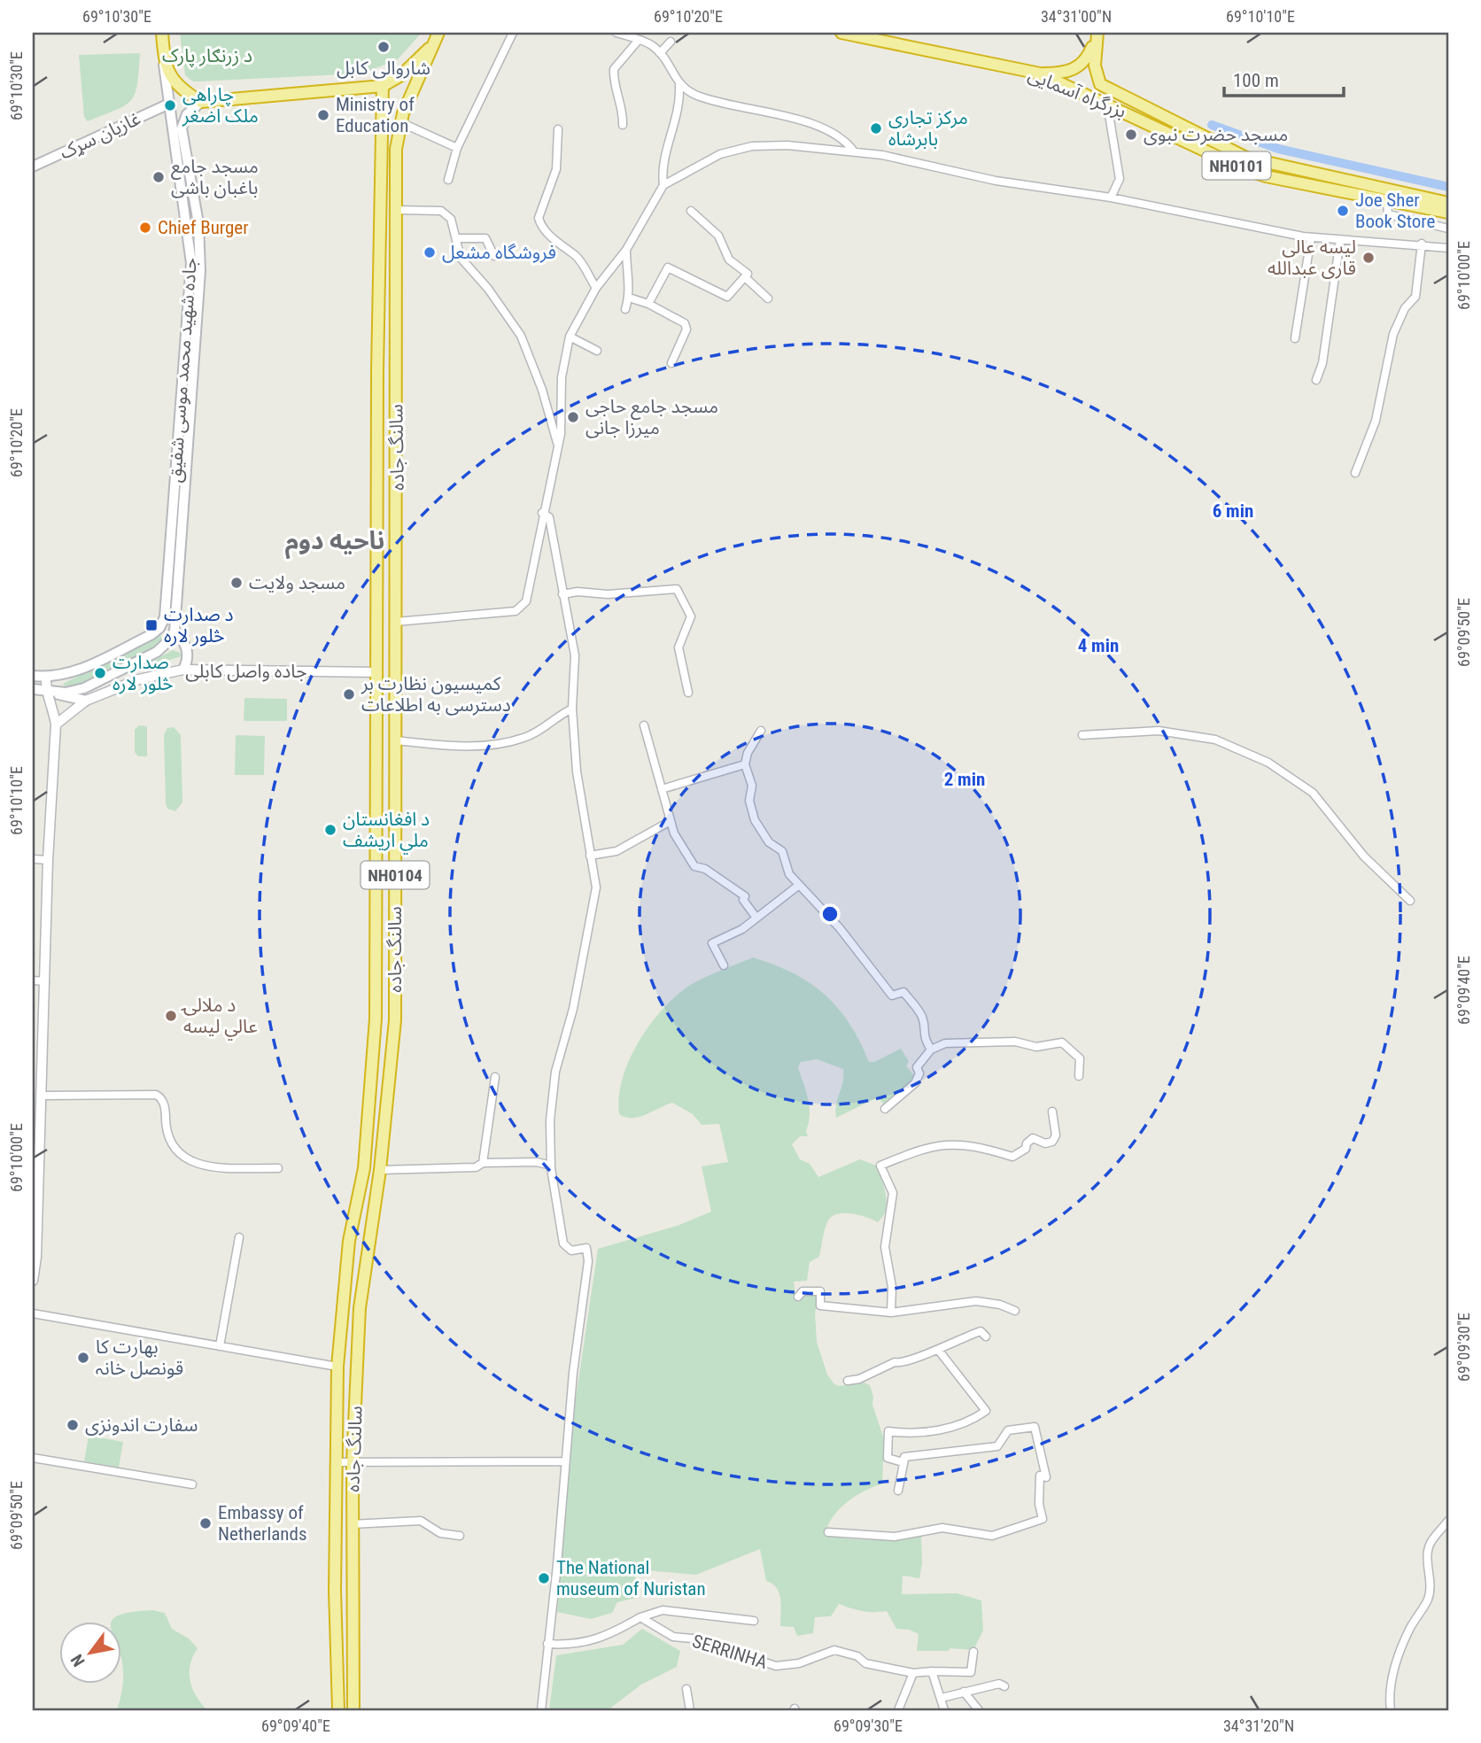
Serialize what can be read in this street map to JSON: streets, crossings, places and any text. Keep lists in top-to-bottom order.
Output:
{
  "streets": {
    "highway": [
      "بزرگراه آسمایی",
      "NH0101",
      "سالنگ جاده",
      "NH0104"
    ],
    "main road": ["غازیان سړک", "جاده شهید محمد موسی شفیق"],
    "street": ["جاده واصل کابلی", "SERRINHA"]
  },
  "crossings": [
    ["غازیان سړک", "جاده شهید محمد موسی شفیق"],
    ["جاده شهید محمد موسی شفیق", "NH0104"],
    ["سالنگ جاده", "جاده واصل کابلی"],
    ["سالنگ جاده", "NH0104"]
  ],
  "districts": ["ناحیه دوم"],
  "parks": ["د زرنګار پارک"],
  "places": {
    "other": [
      "شاروالی کابل",
      "چاراهی ملک اضغر",
      "Ministry of Education",
      "مرکز تجاری بابرشاه",
      "مسجد حضرت نبوی",
      "مسجد جامع باغبان باشی",
      "Joe Sher Book Store",
      "Chief Burger",
      "فروشگاه مشعل",
      "لیسه عالی قاری عبدالله",
      "مسجد جامع حاجی میرزا جانی",
      "مسجد ولایت",
      "صدارت څلور لاره",
      "کمیسیون نظارت بر دسترسی به اطلاعات",
      "د افغانستان ملي اریشف",
      "د ملالۍ عالي لیسه",
      "بھارت کا قونصل خانہ",
      "سفارت اندونزی",
      "Embassy of Netherlands",
      "The National museum of Nuristan"
    ],
    "transit": ["د صدارت څلور لاره"]
  },
  "scale_bar": "100 m",
  "north": "bottom left",
  "coordinates": [
    "69°10'30\"E",
    "69°10'20\"E",
    "34°31'00\"N",
    "69°10'10\"E",
    "69°10'00\"E",
    "69°09'50\"E",
    "69°09'40\"E",
    "69°09'30\"E",
    "34°31'20\"N"
  ],
  "rings": ["6 min", "4 min", "2 min"]
}
